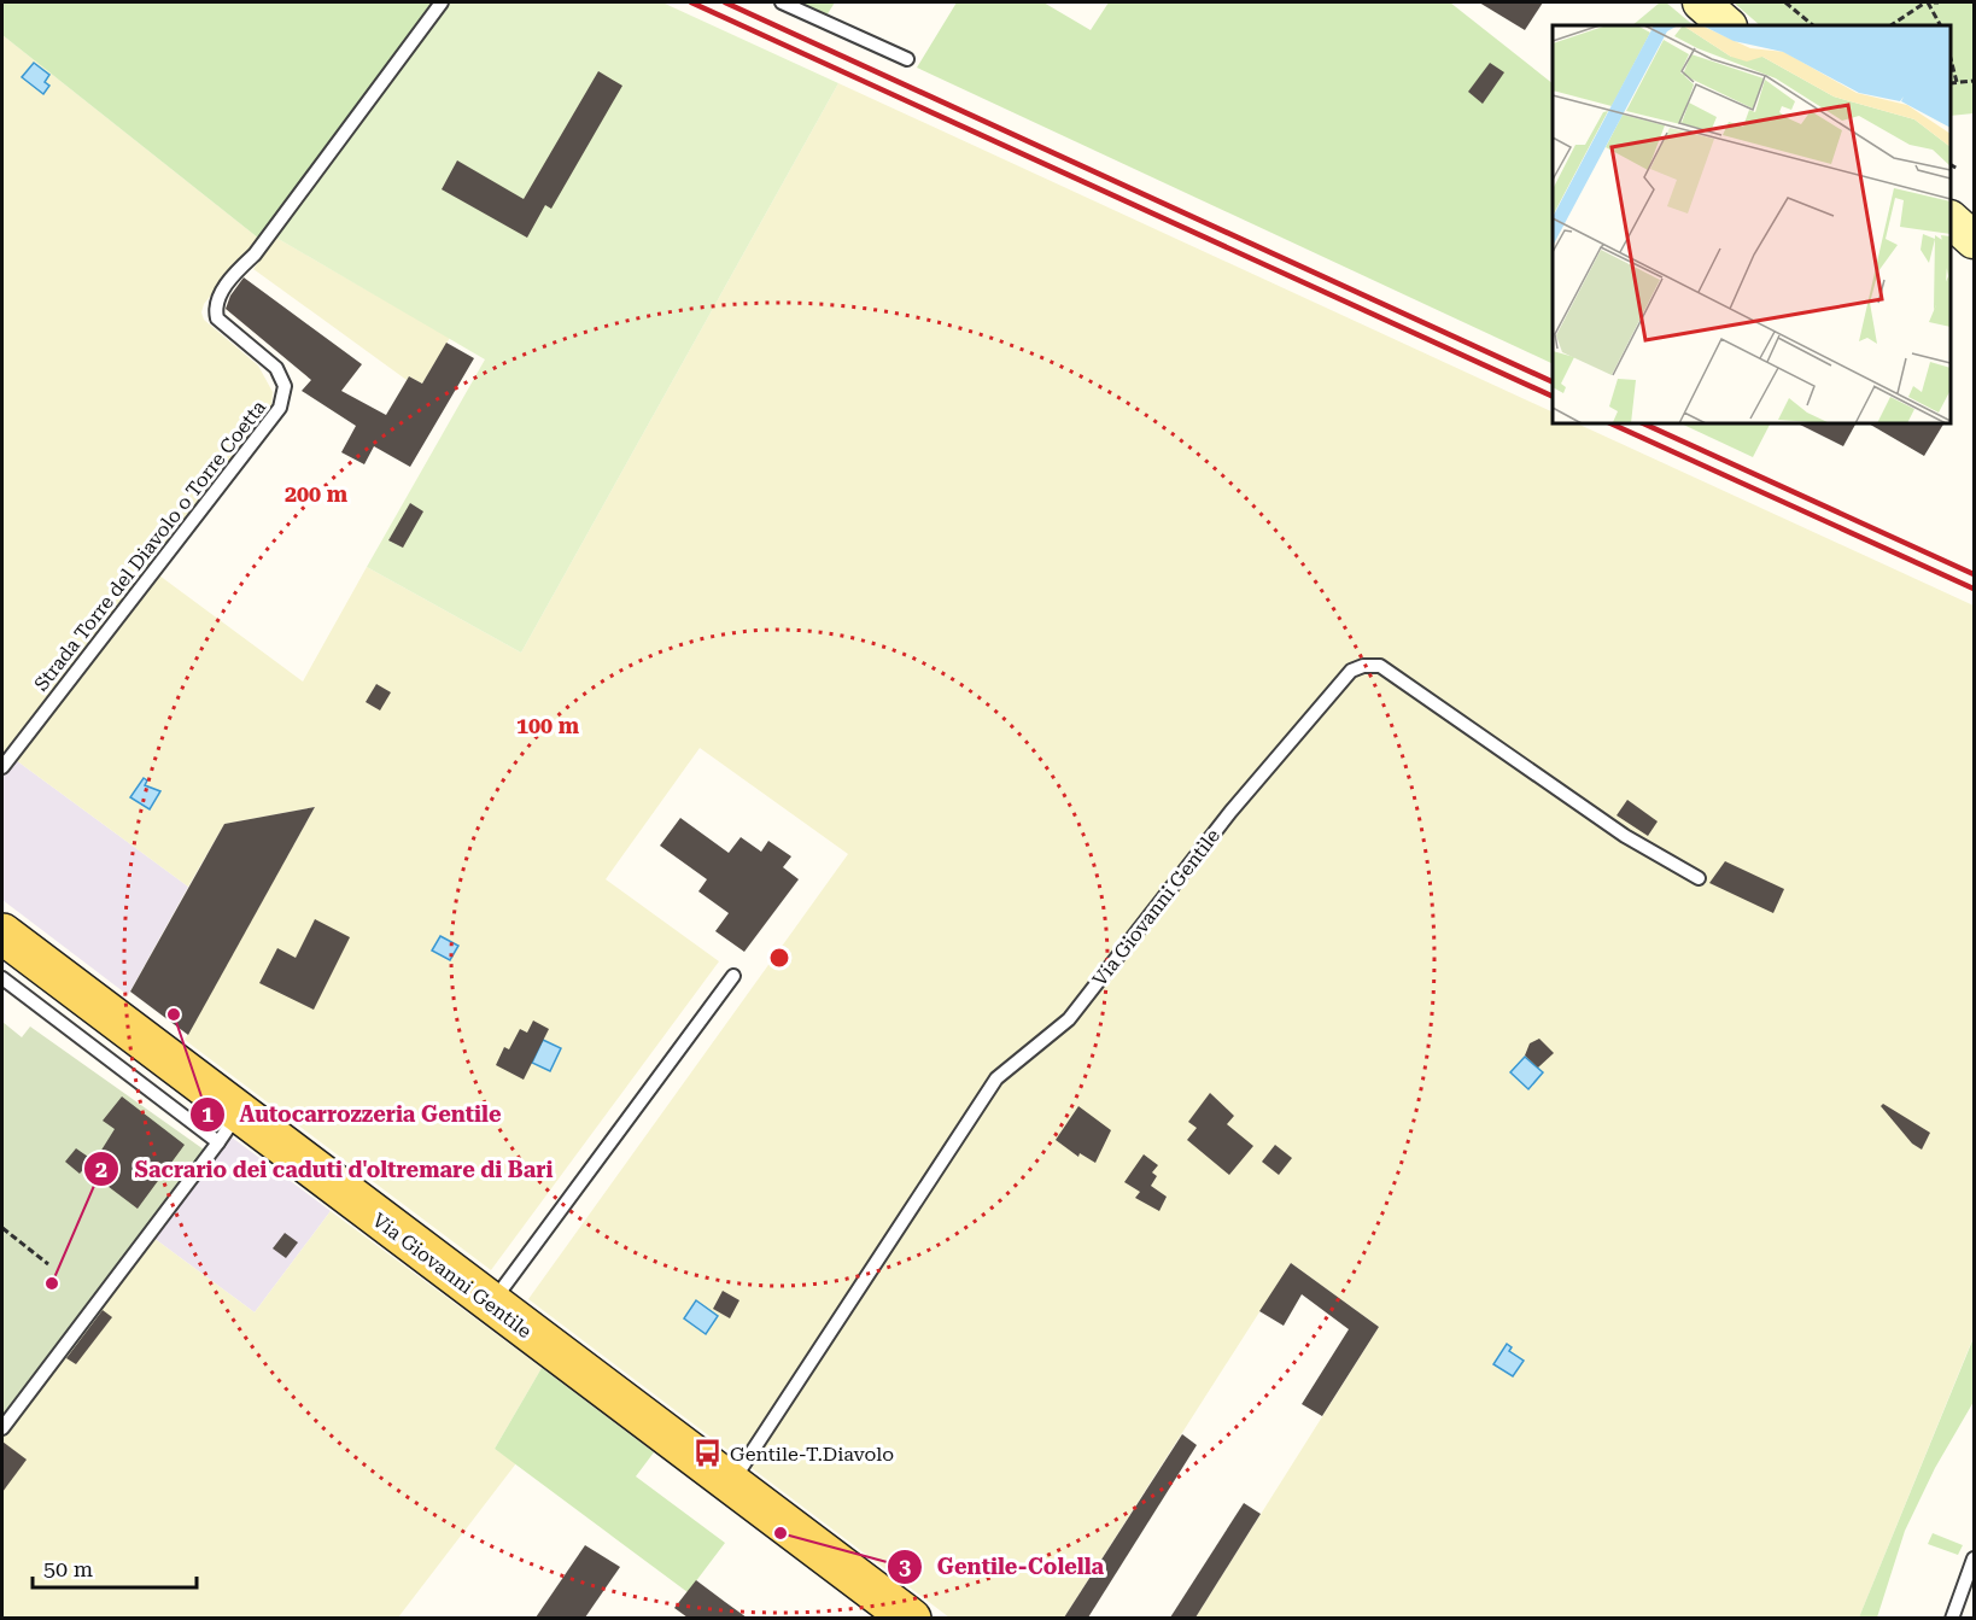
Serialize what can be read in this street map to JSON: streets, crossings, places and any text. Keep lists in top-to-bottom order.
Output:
{
  "streets": {
    "main road": ["Via Giovanni Gentile"],
    "lane": ["Strada Torre del Diavolo o Torre Coetta"]
  },
  "places": {
    "other": ["Autocarrozzeria Gentile", "Sacrario dei caduti d'oltremare di Bari", "Gentile-Colella"],
    "bus stop": ["Gentile-T.Diavolo"]
  },
  "scale_bar": "50 m",
  "rings": ["200 m", "100 m"]
}
